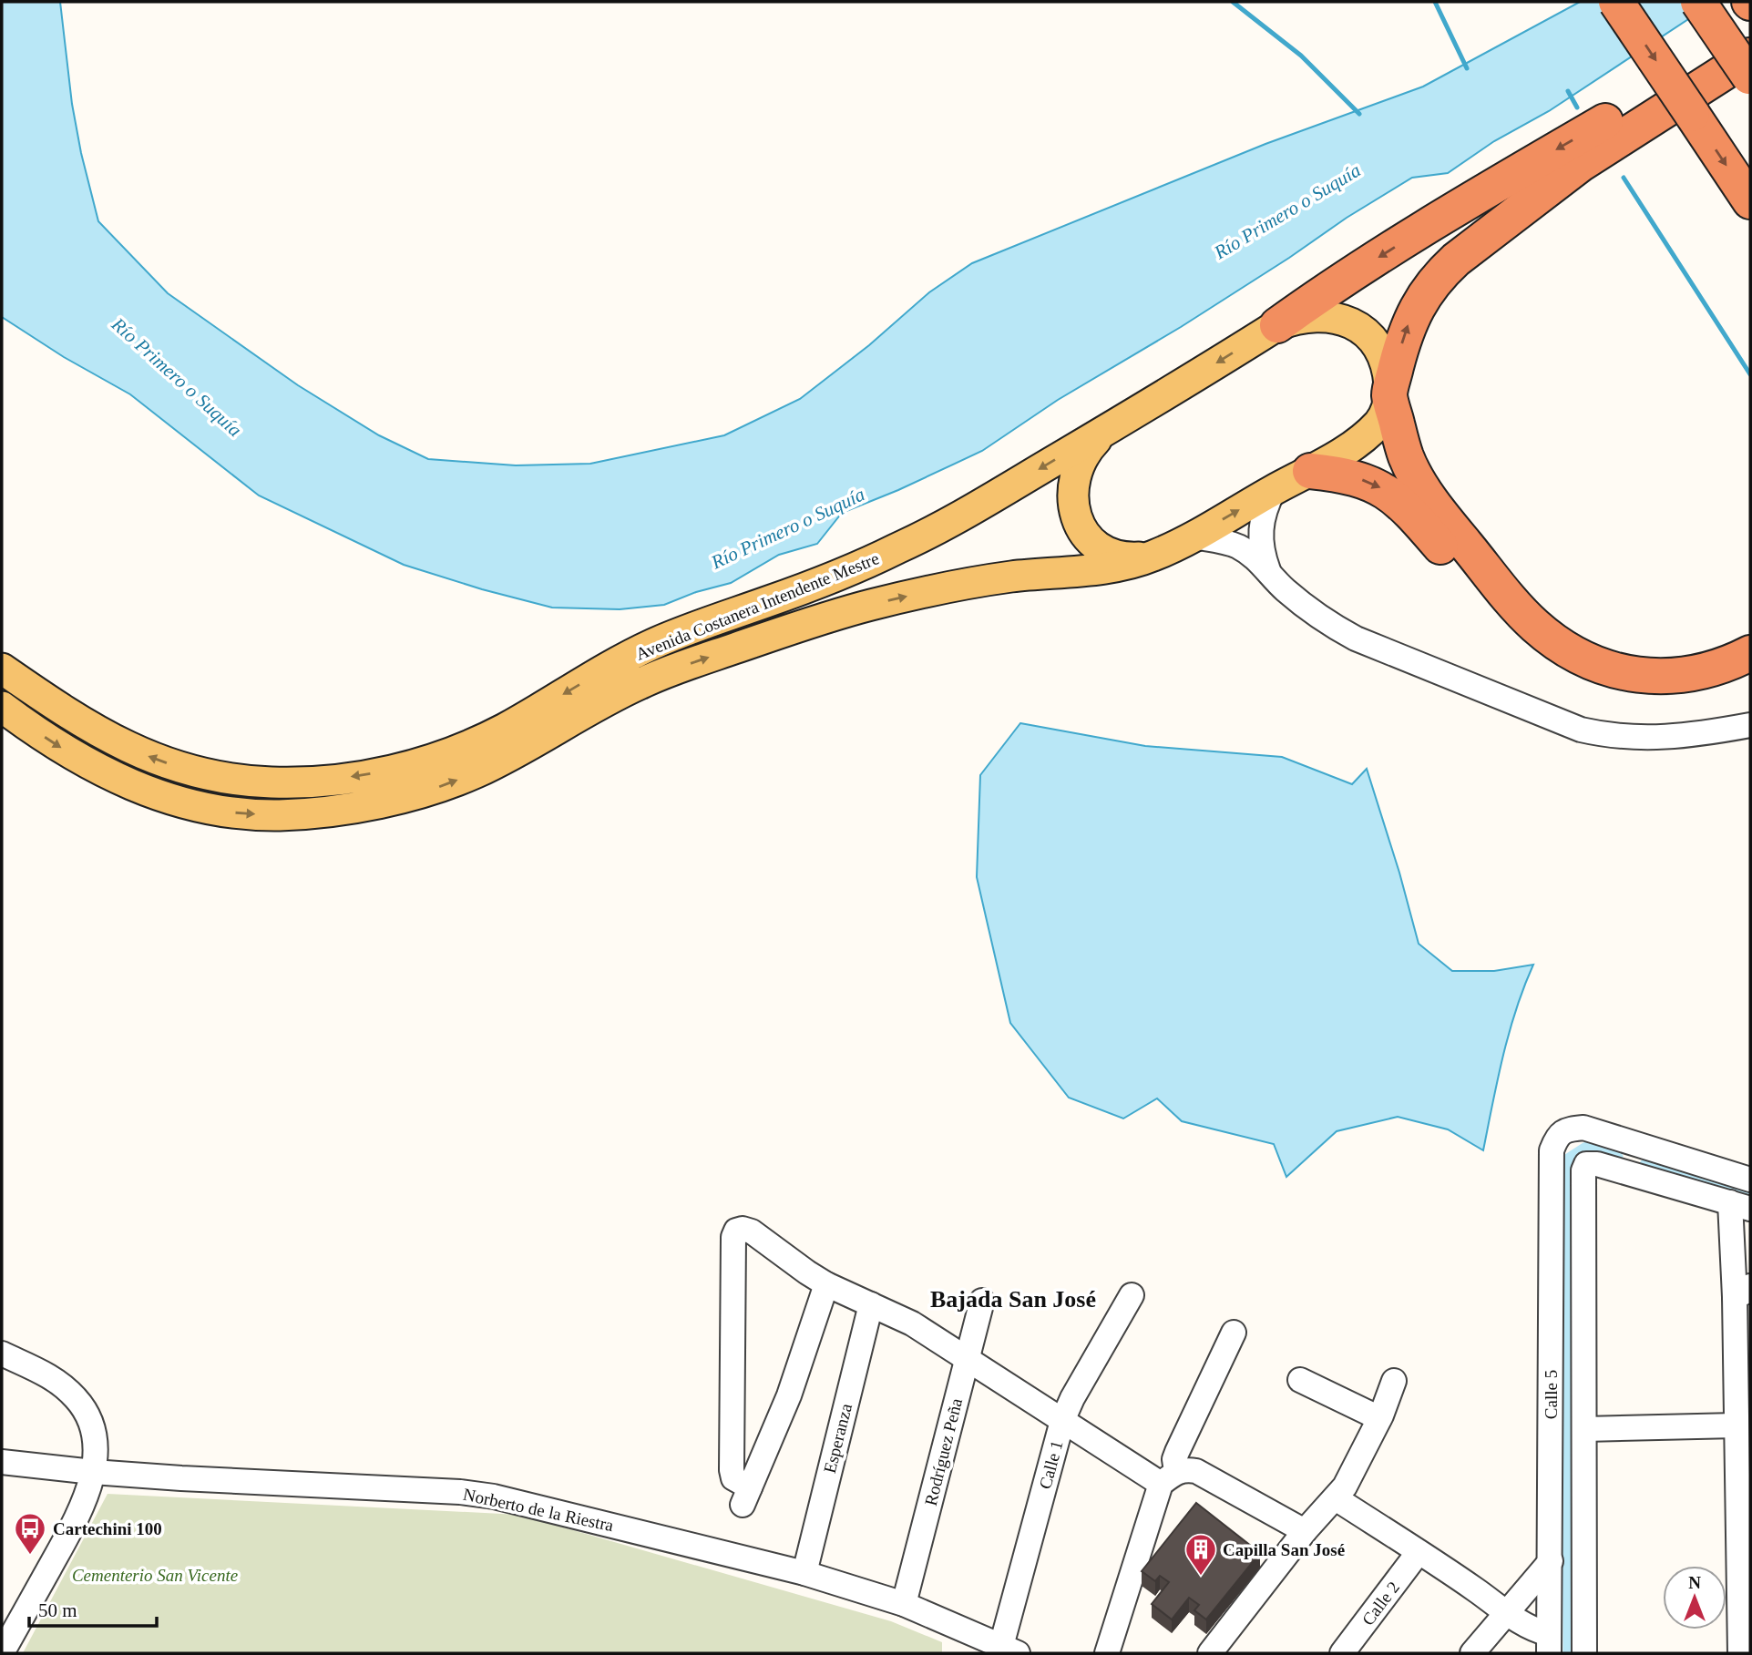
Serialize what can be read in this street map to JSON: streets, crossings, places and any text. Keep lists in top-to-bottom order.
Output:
{
  "streets": {
    "main road": ["Avenida Costanera Intendente Mestre"],
    "street": [
      "Calle 5",
      "Esperanza",
      "Rodríguez Peña",
      "Calle 1",
      "Norberto de la Riestra",
      "Calle 2"
    ]
  },
  "crossings": [
    ["Esperanza", "Norberto de la Riestra"],
    ["Rodríguez Peña", "Norberto de la Riestra"],
    ["Calle 1", "Norberto de la Riestra"]
  ],
  "districts": ["Bajada San José"],
  "water": ["Río Primero o Suquía"],
  "parks": ["Cementerio San Vicente"],
  "places": {
    "bus stop": ["Cartechini 100"],
    "building": ["Capilla San José"]
  },
  "scale_bar": "50 m",
  "north": "top"
}
